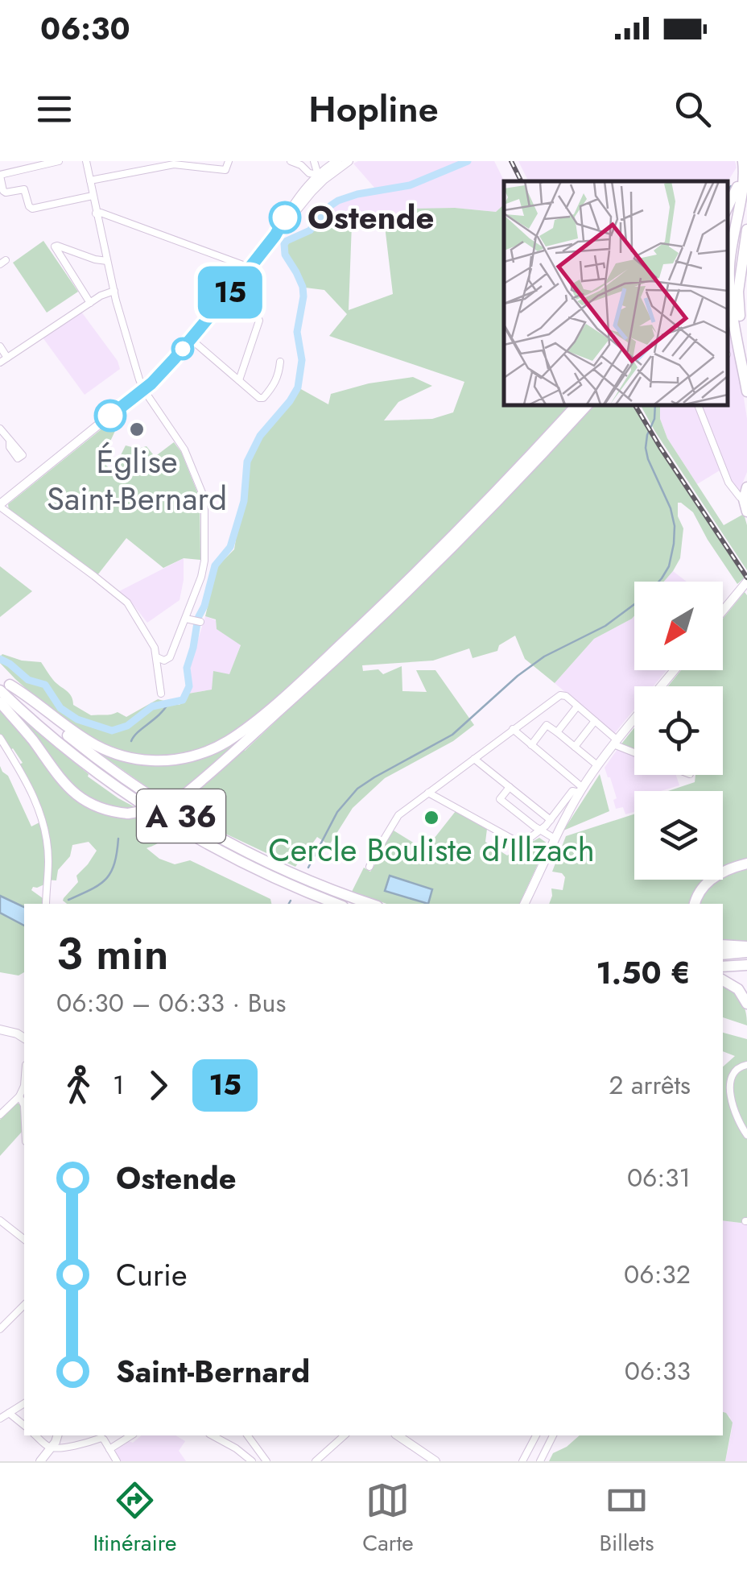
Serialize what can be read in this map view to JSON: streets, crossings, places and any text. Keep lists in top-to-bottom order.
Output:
{
  "streets": {
    "highway": ["A 36"]
  },
  "places": ["Ostende", "Église Saint-Bernard", "Cercle Bouliste d'Illzach"],
  "lines": ["bus line 15"],
  "north": "bottom left",
  "page": {
    "status": "06:30",
    "header": "Hopline",
    "on_map": "15",
    "heading": ["3 min", "06:30 – 06:33 · Bus", "1.50 €"],
    "legs": ["1", "15", "2 arrêts"],
    "list": [
      {
        "name": "Ostende",
        "value": "06:31"
      },
      {
        "name": "Curie",
        "value": "06:32"
      },
      {
        "name": "Saint-Bernard",
        "value": "06:33"
      }
    ],
    "tabs": ["Itinéraire", "Carte", "Billets"]
  }
}
